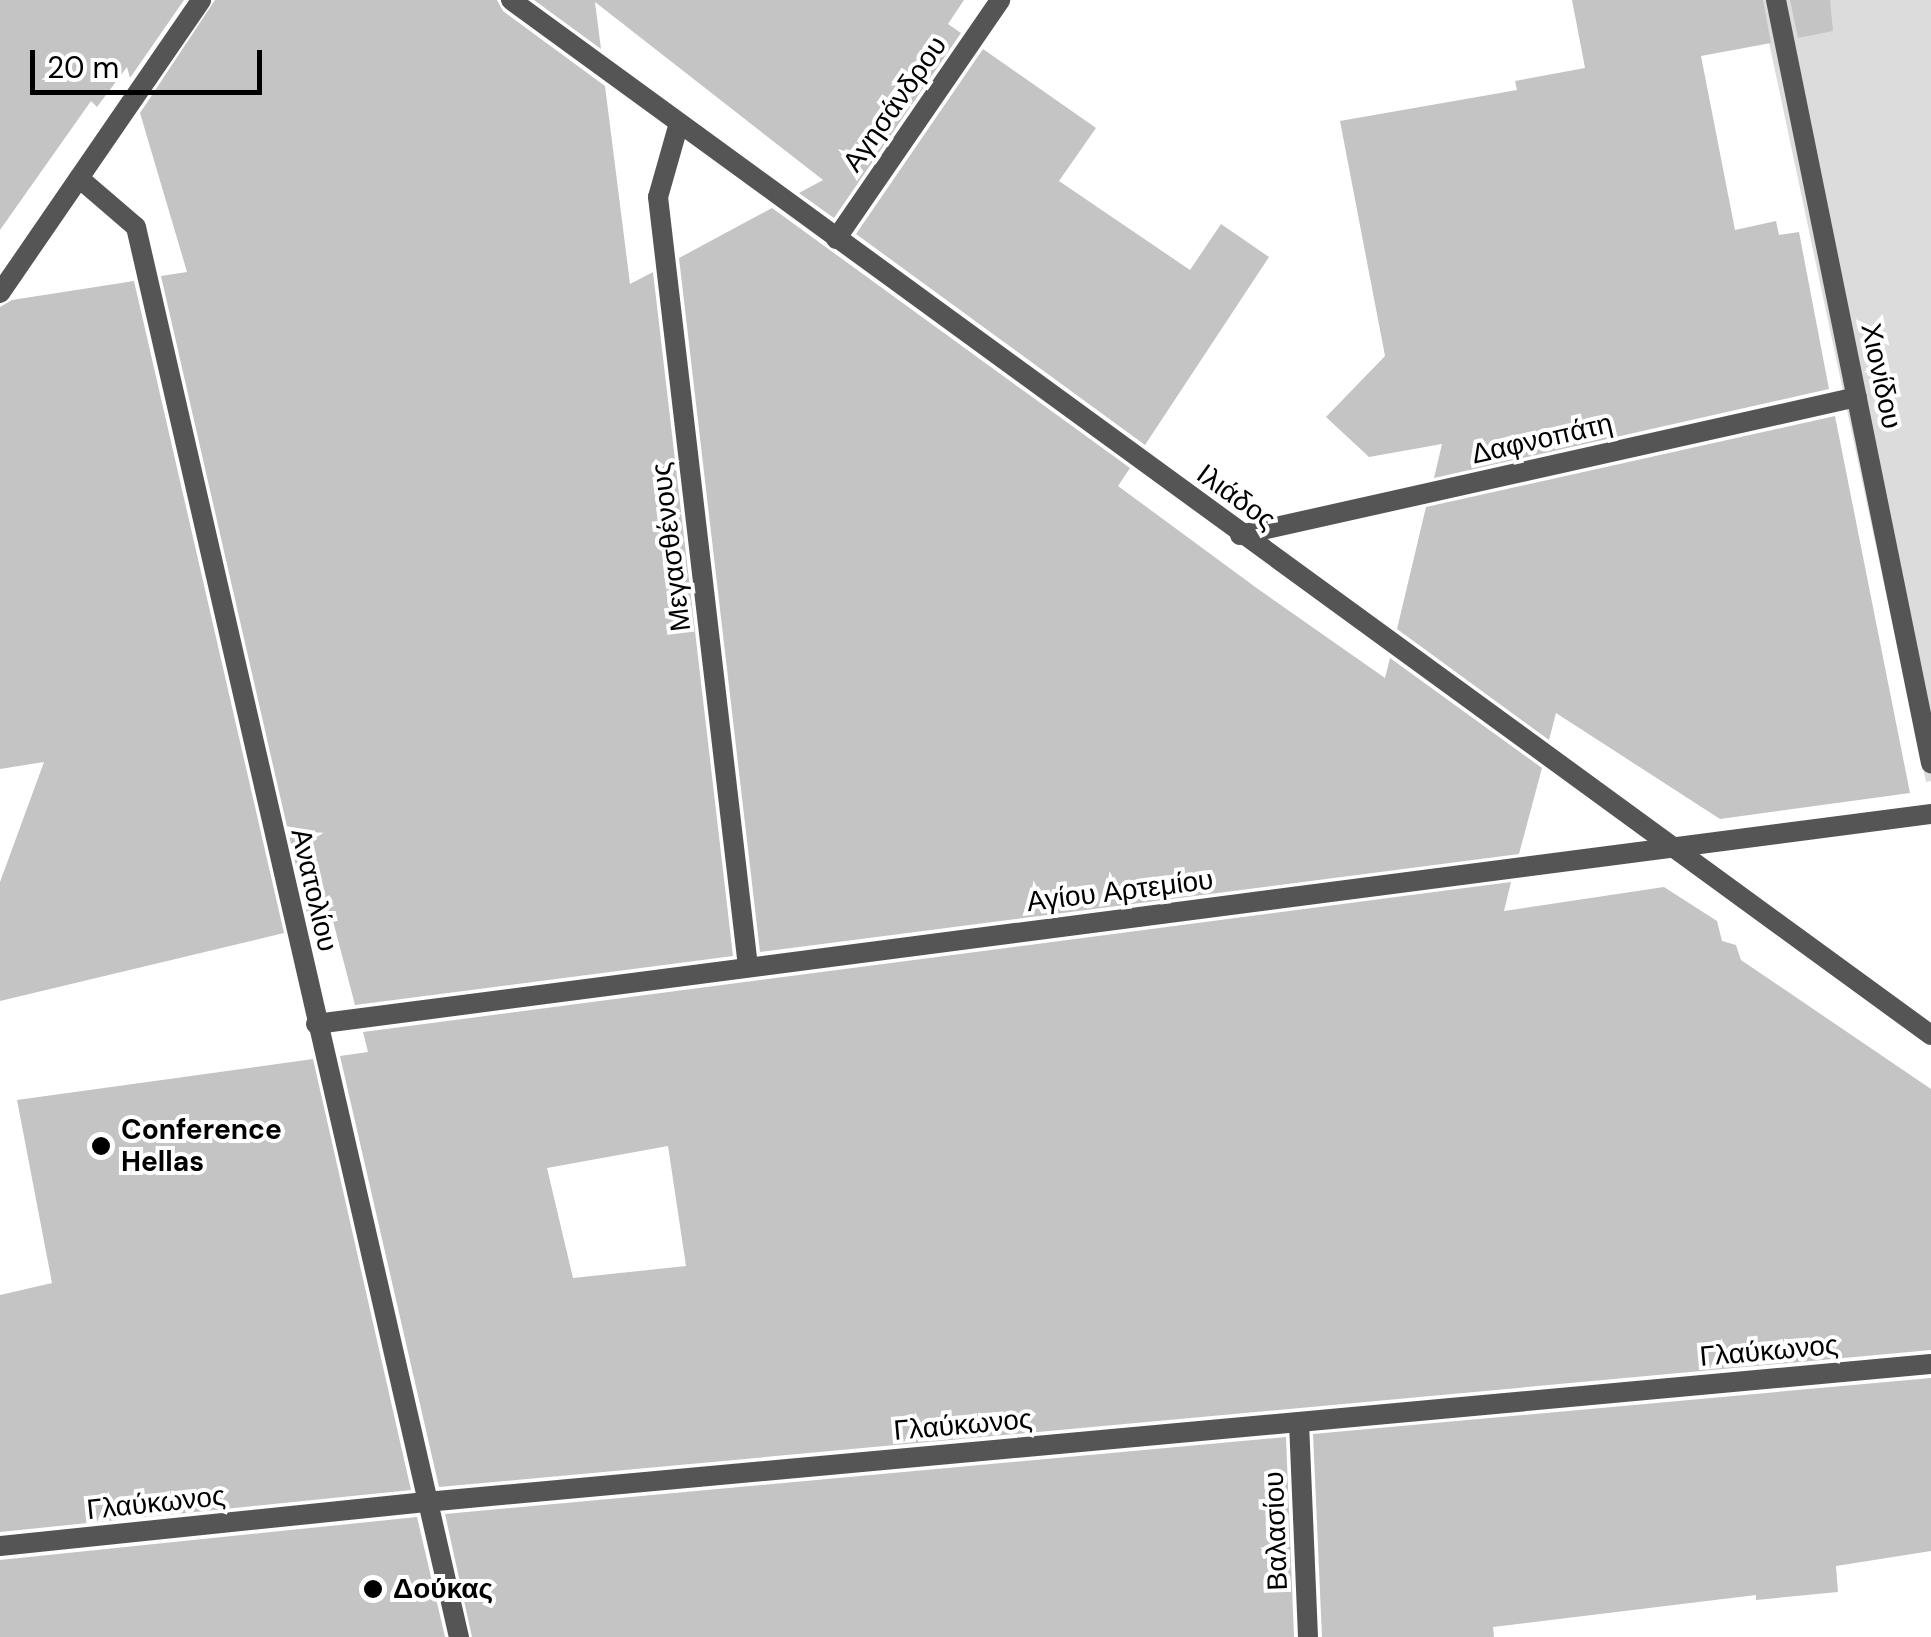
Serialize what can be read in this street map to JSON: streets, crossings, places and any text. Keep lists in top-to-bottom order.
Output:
{
  "streets": {
    "street": [
      "Αγησάνδρου",
      "Χιονίδου",
      "Δαφνοπάτη",
      "Ιλιάδος",
      "Μεγασθένους",
      "Ανατολίου",
      "Αγίου Αρτεμίου",
      "Γλαύκωνος",
      "Βαλασίου"
    ]
  },
  "crossings": [
    ["Αγησάνδρου", "Ιλιάδος"],
    ["Χιονίδου", "Δαφνοπάτη"],
    ["Δαφνοπάτη", "Ιλιάδος"],
    ["Ιλιάδος", "Μεγασθένους"],
    ["Ιλιάδος", "Αγίου Αρτεμίου"],
    ["Μεγασθένους", "Αγίου Αρτεμίου"],
    ["Ανατολίου", "Αγίου Αρτεμίου"],
    ["Ανατολίου", "Γλαύκωνος"],
    ["Γλαύκωνος", "Βαλασίου"]
  ],
  "places": ["Conference Hellas", "Δούκας"],
  "scale_bar": "20 m"
}
